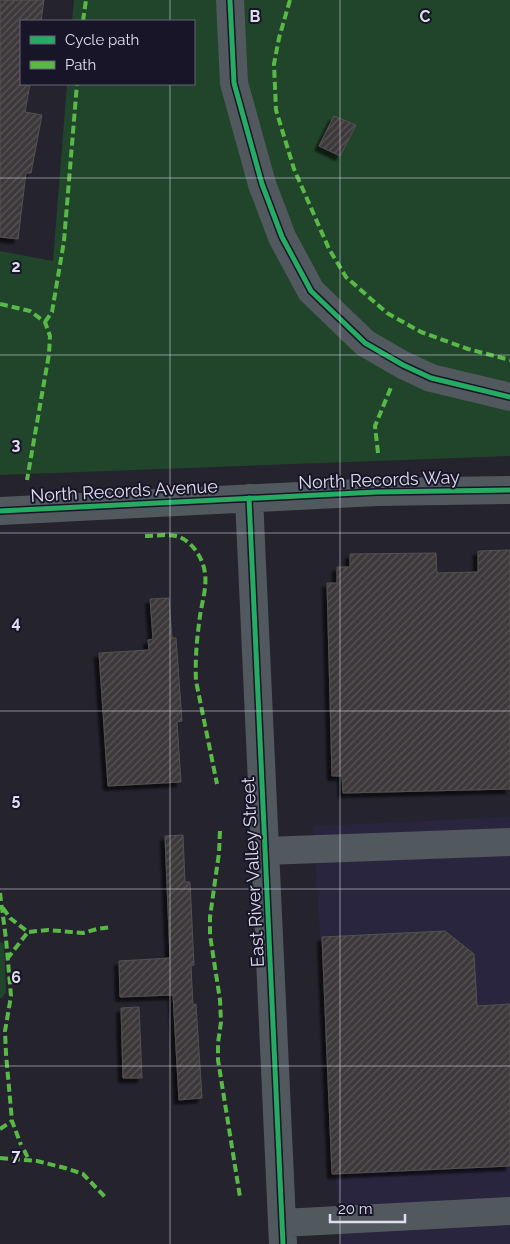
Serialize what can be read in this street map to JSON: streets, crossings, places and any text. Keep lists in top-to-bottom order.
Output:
{
  "streets": {
    "street": ["North Records Way", "North Records Avenue", "East River Valley Street"]
  },
  "crossings": [
    ["North Records Way", "North Records Avenue"],
    ["North Records Way", "East River Valley Street"],
    ["North Records Avenue", "East River Valley Street"]
  ],
  "legend": ["Cycle path", "Path"],
  "scale_bar": "20 m",
  "grid": {
    "columns": ["B", "C"],
    "rows": [
      "2",
      "3",
      "4",
      "5",
      "6",
      "7"
    ]
  }
}
